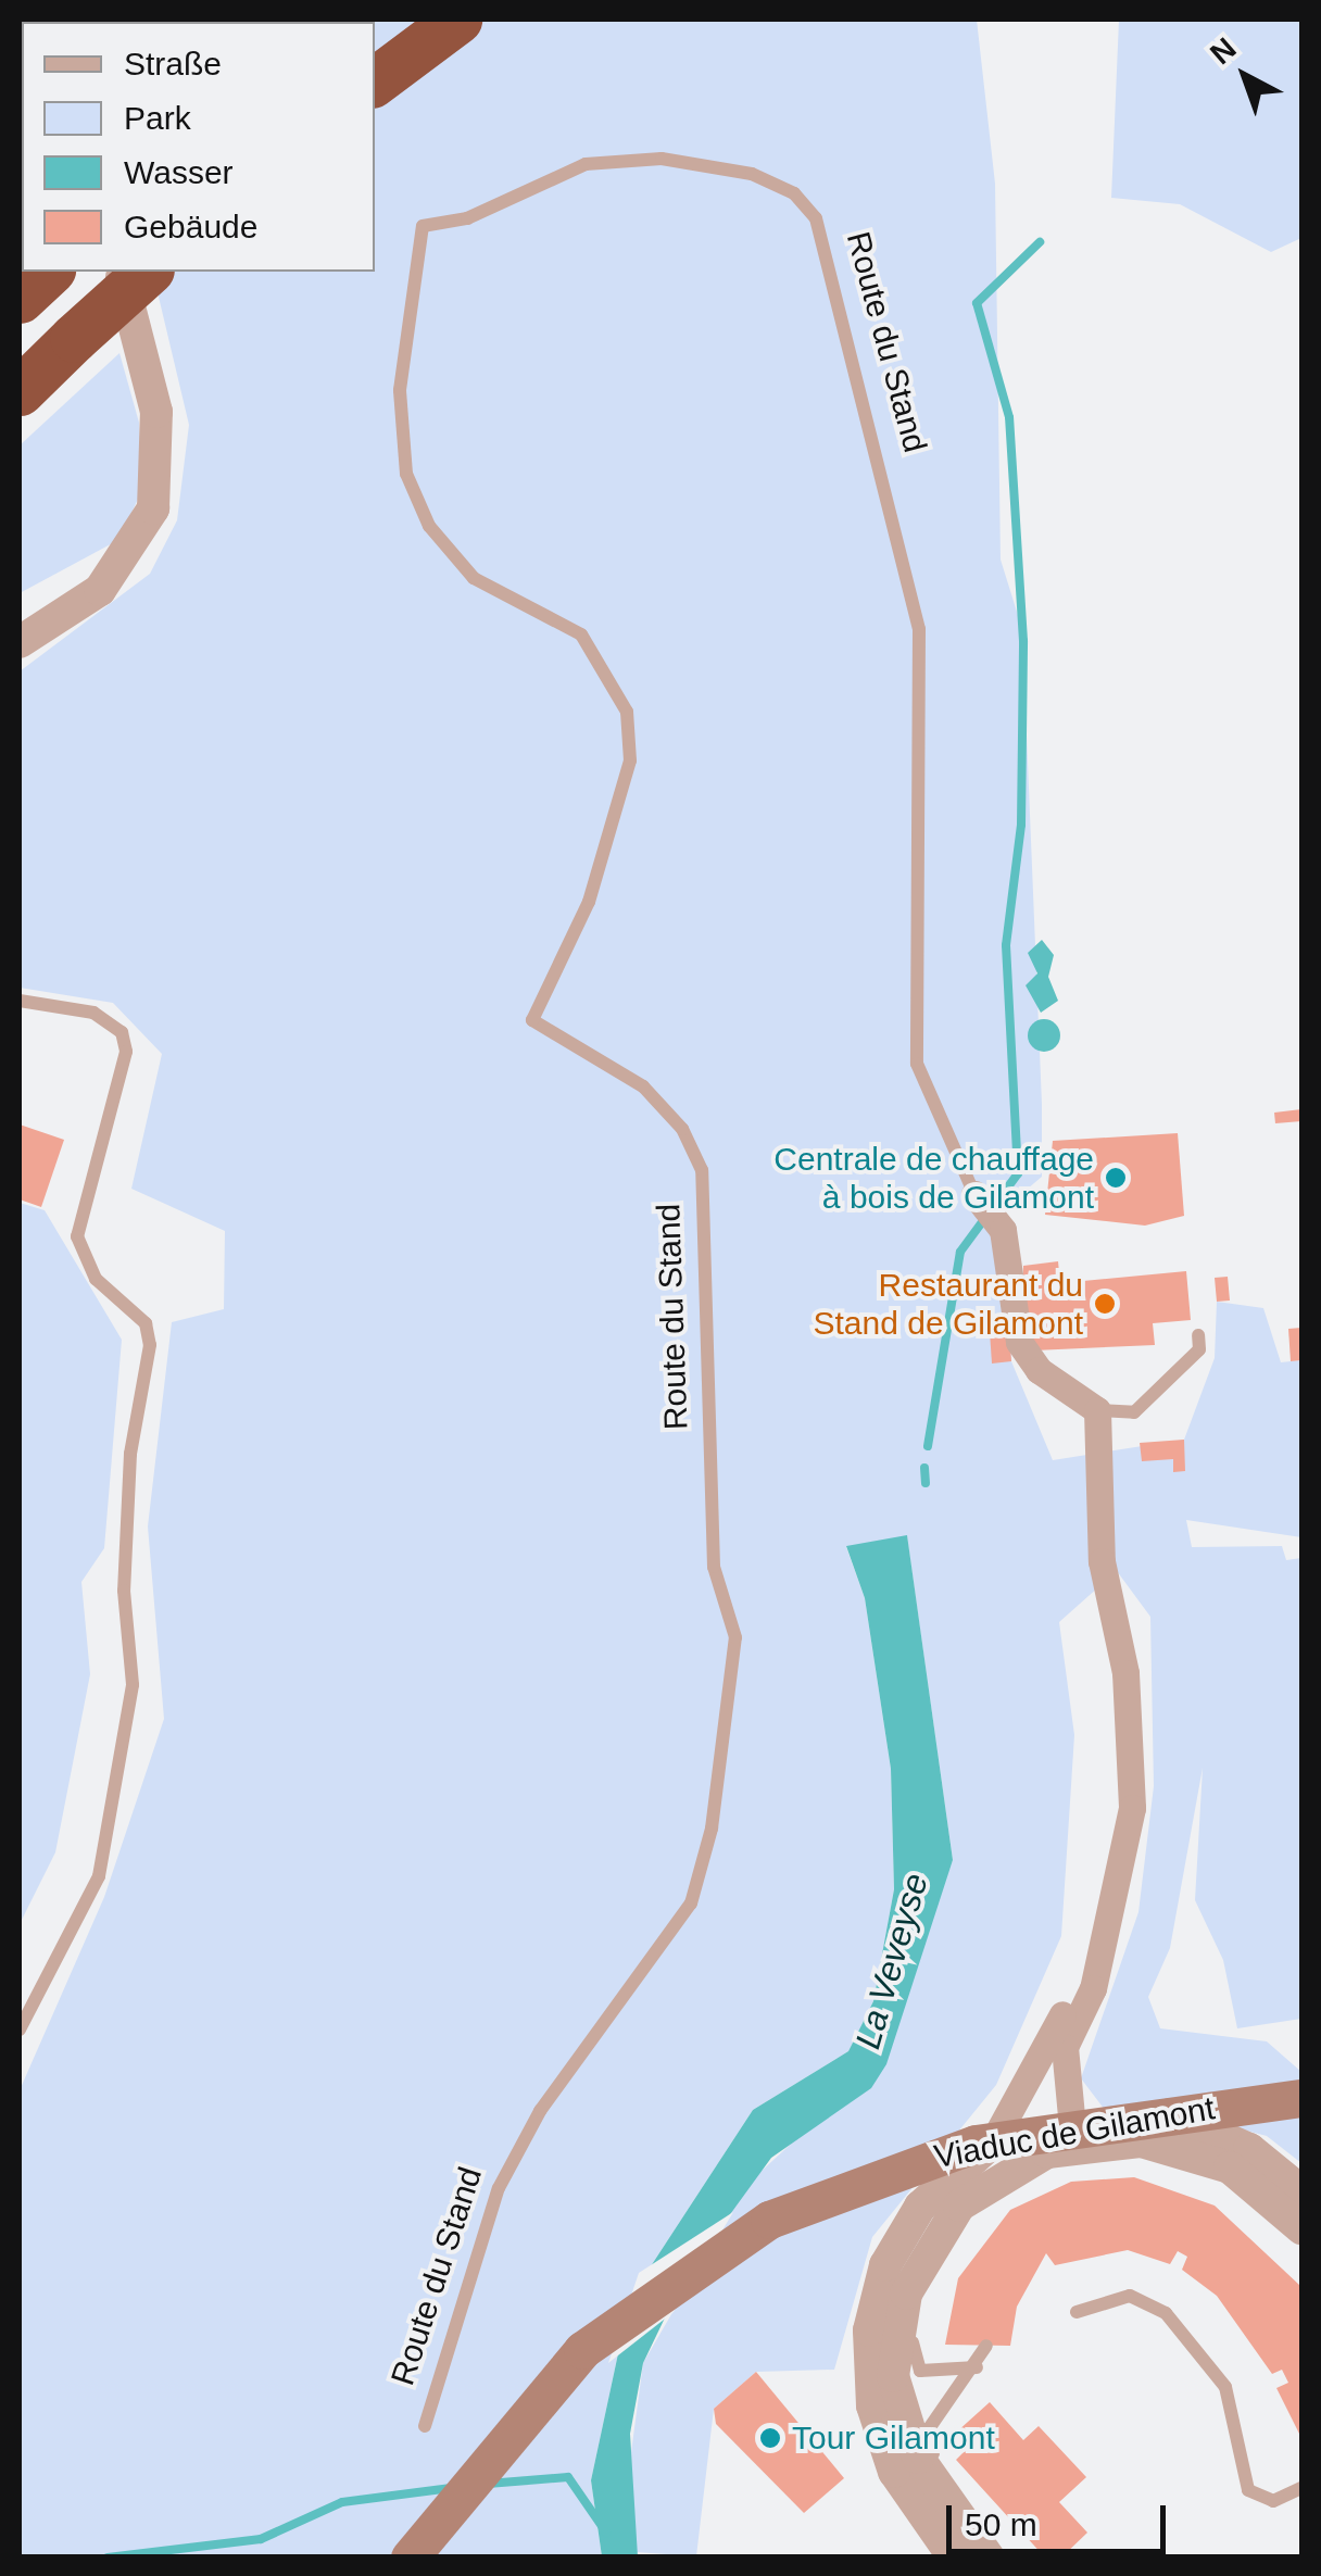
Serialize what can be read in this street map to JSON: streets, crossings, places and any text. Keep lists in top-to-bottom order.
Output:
{
  "streets": {
    "main road": ["Viaduc de Gilamont"],
    "street": ["Route du Stand"]
  },
  "water": ["La Veveyse"],
  "places": ["Centrale de chauffage à bois de Gilamont", "Restaurant du Stand de Gilamont", "Tour Gilamont"],
  "legend": [
    "Straße",
    "Park",
    "Wasser",
    "Gebäude"
  ],
  "scale_bar": "50 m",
  "north": "top left"
}
